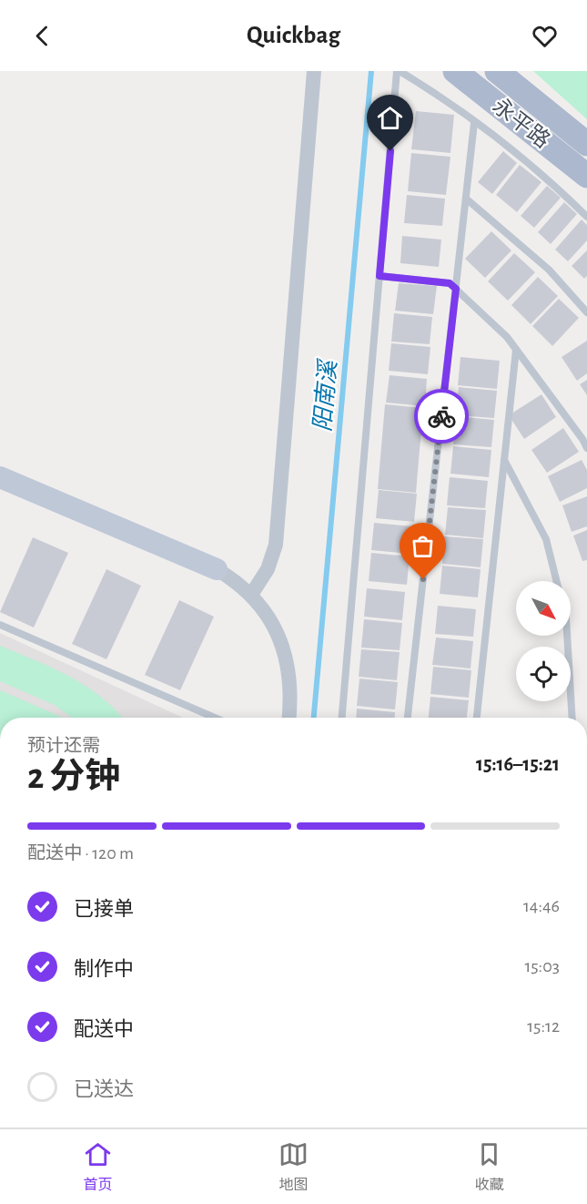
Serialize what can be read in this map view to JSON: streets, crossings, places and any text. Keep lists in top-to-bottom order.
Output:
{
  "streets": {
    "main road": ["永平路"]
  },
  "water": ["阳南溪"],
  "north": "bottom right",
  "page": {
    "header": "Quickbag",
    "heading": ["2 分钟", "预计还需", "15:16–15:21"],
    "bar": "配送中 · 120 m",
    "list": [
      ["已接单", "14:46"],
      ["制作中", "15:03"],
      ["配送中", "15:12"],
      "已送达"
    ],
    "tabs": ["首页", "地图", "收藏"]
  }
}
